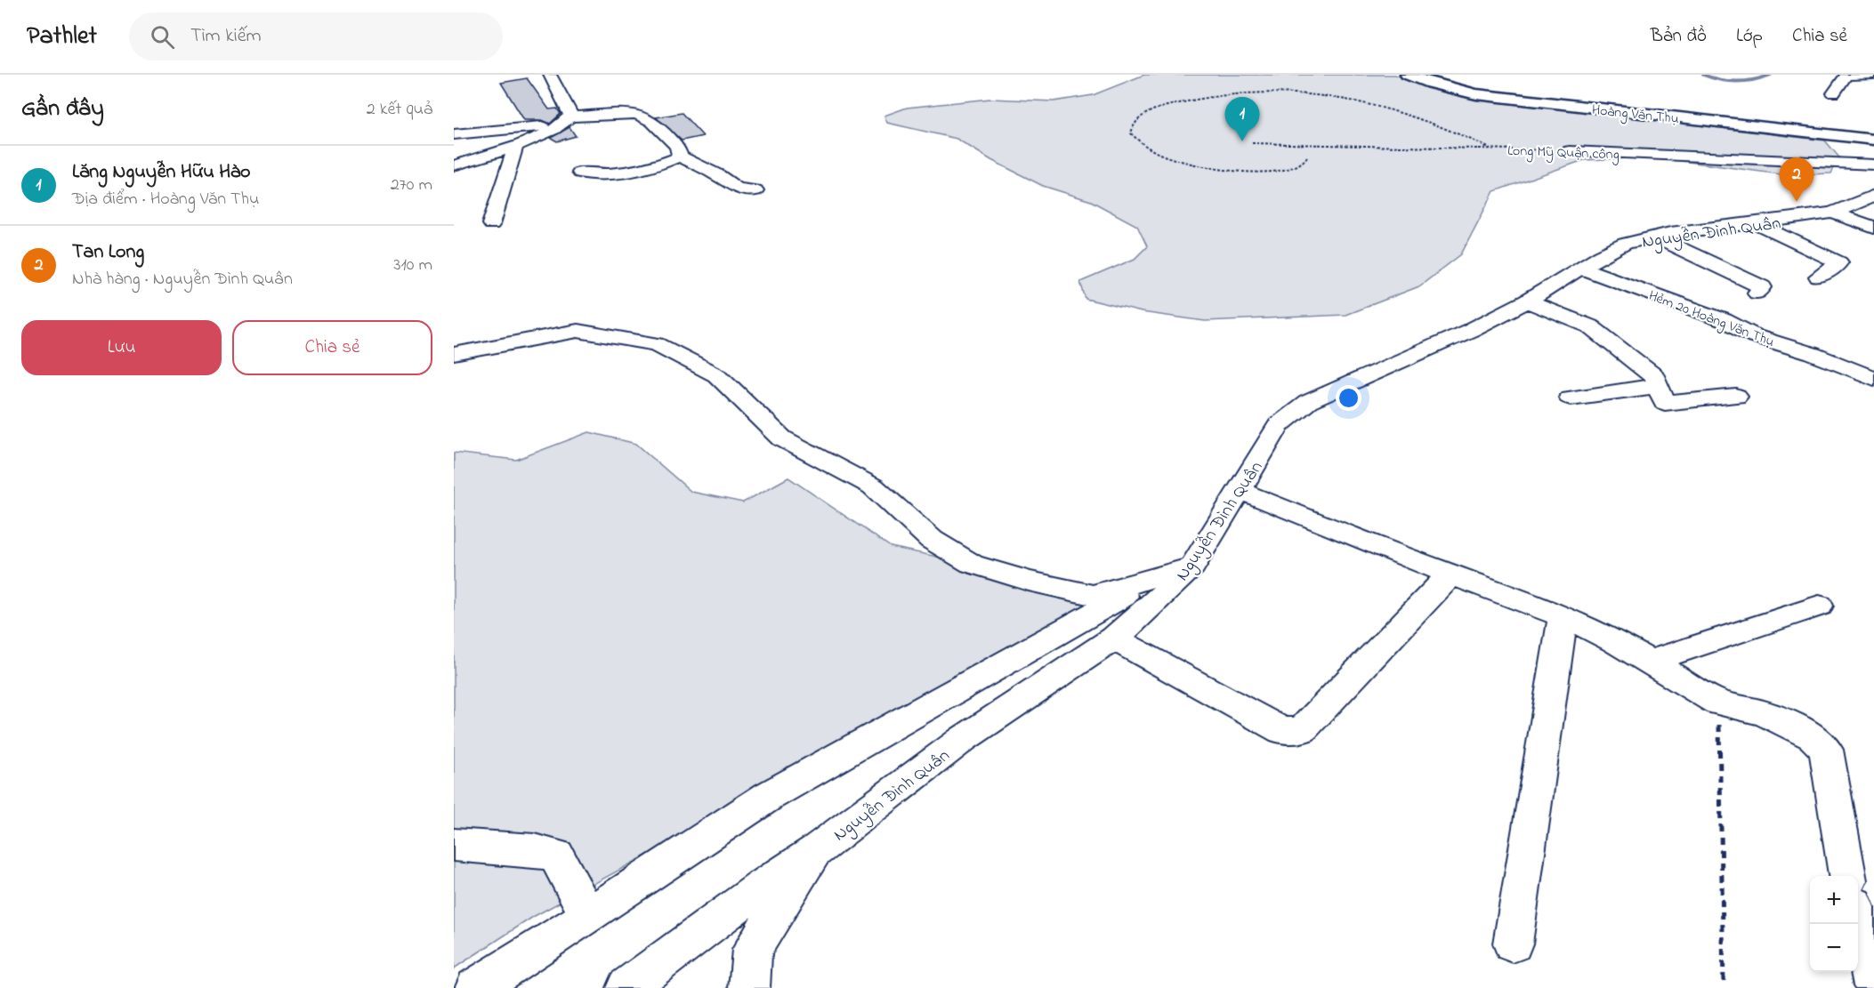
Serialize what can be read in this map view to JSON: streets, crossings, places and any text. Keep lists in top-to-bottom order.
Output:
{
  "streets": {
    "main road": ["Hoàng Văn Thụ"],
    "street": ["Long Mỹ Quận công", "Nguyễn Đình Quân", "Hẻm 20 Hoàng Văn Thụ"]
  },
  "crossings": [
    ["Nguyễn Đình Quân", "Hẻm 20 Hoàng Văn Thụ"]
  ],
  "page": {
    "header": "Pathlet",
    "search": "Tìm kiếm",
    "nav": ["Bản đồ", "Lớp", "Chia sẻ"],
    "heading": ["Gần đây", "2 kết quả"],
    "pins": ["1", "2"],
    "list": [
      {
        "mark": "1",
        "name": "Lăng Nguyễn Hữu Hào",
        "note": "Địa điểm · Hoàng Văn Thụ",
        "value": "270 m"
      },
      {
        "mark": "2",
        "name": "Tan Long",
        "note": "Nhà hàng · Nguyễn Đình Quân",
        "value": "310 m"
      }
    ],
    "buttons": ["Lưu", "Chia sẻ"],
    "map_buttons": ["+", "−"]
  }
}
